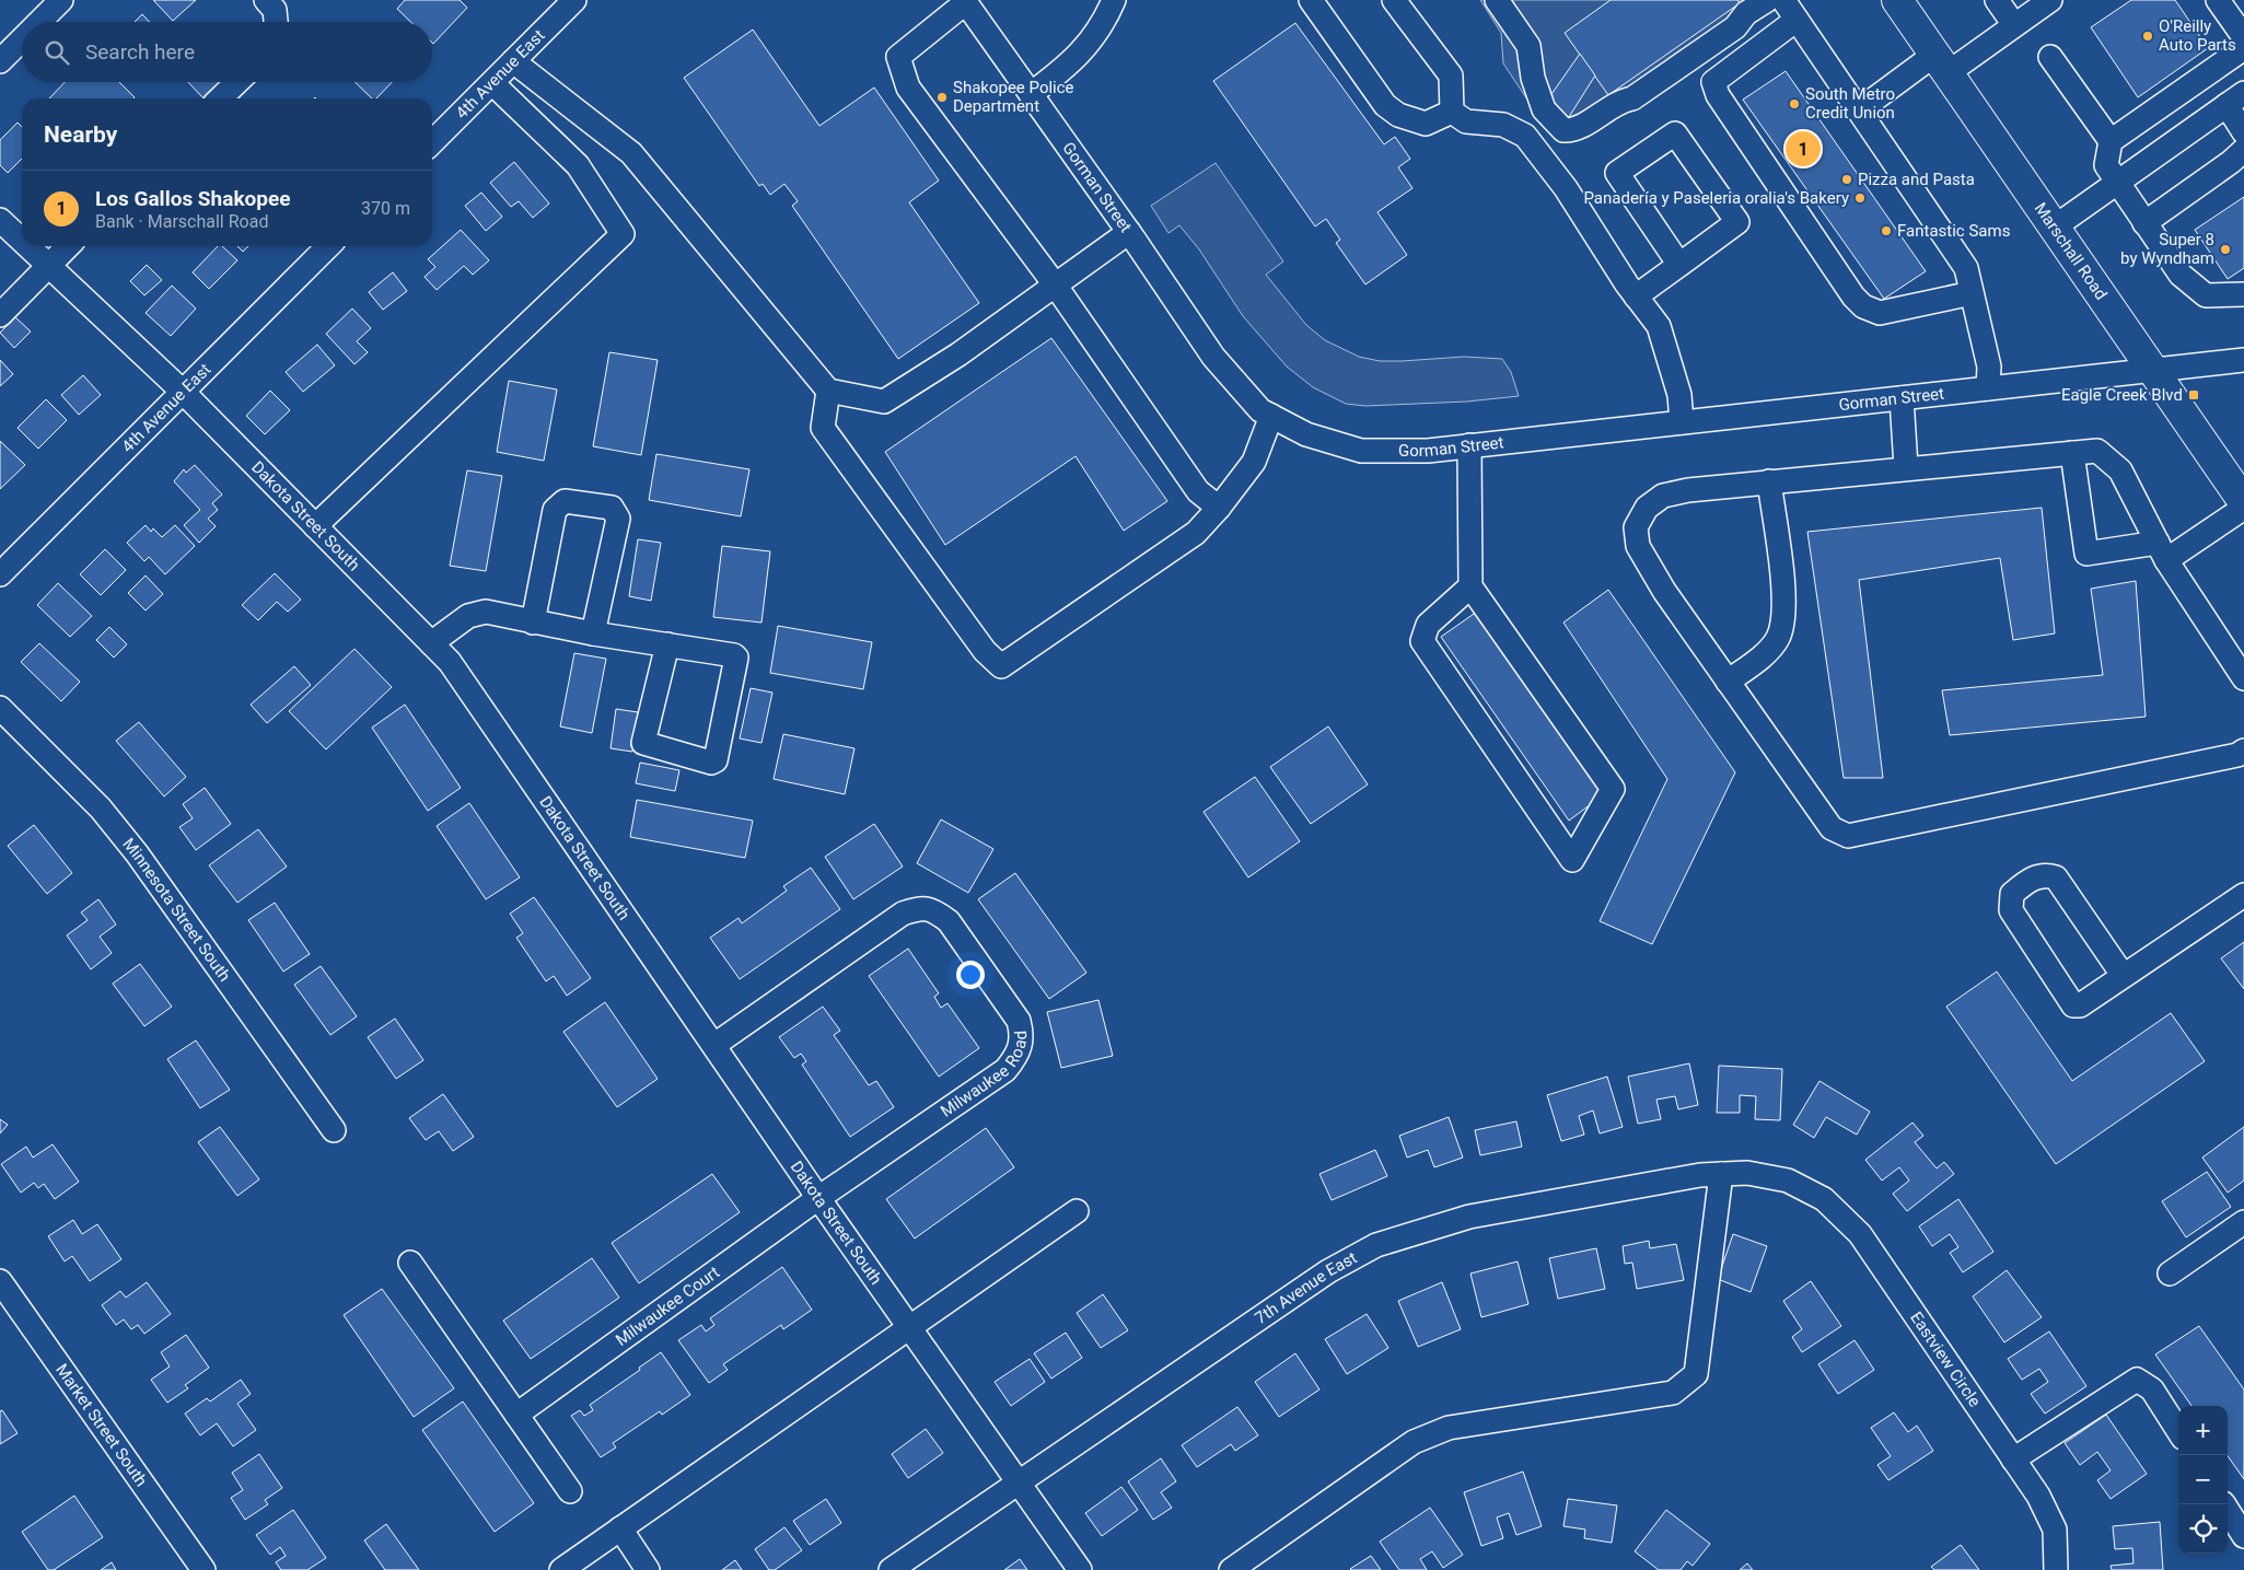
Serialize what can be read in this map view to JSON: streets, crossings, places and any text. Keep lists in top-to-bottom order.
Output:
{
  "streets": {
    "main road": ["Marschall Road"],
    "street": [
      "4th Avenue East",
      "Gorman Street",
      "Dakota Street South",
      "Minnesota Street South",
      "Milwaukee Road",
      "7th Avenue East",
      "Milwaukee Court",
      "Eastview Circle",
      "Market Street South"
    ]
  },
  "crossings": [
    ["4th Avenue East", "Dakota Street South"],
    ["Gorman Street", "Marschall Road"],
    ["Dakota Street South", "Milwaukee Road"],
    ["Dakota Street South", "7th Avenue East"],
    ["Dakota Street South", "Milwaukee Court"],
    ["Milwaukee Road", "Milwaukee Court"],
    ["7th Avenue East", "Eastview Circle"]
  ],
  "places": {
    "other": [
      "O'Reilly Auto Parts",
      "Shakopee Police Department",
      "South Metro Credit Union",
      "Pizza and Pasta",
      "Panadería y Paseleria oralia's Bakery",
      "Fantastic Sams",
      "Super 8 by Wyndham"
    ],
    "transit": ["Eagle Creek Blvd"]
  },
  "page": {
    "search": "Search here",
    "heading": "Nearby",
    "pins": "1",
    "list": [
      {
        "mark": "1",
        "name": "Los Gallos Shakopee",
        "note": "Bank · Marschall Road",
        "value": "370 m"
      }
    ],
    "map_buttons": ["+", "−"]
  }
}
